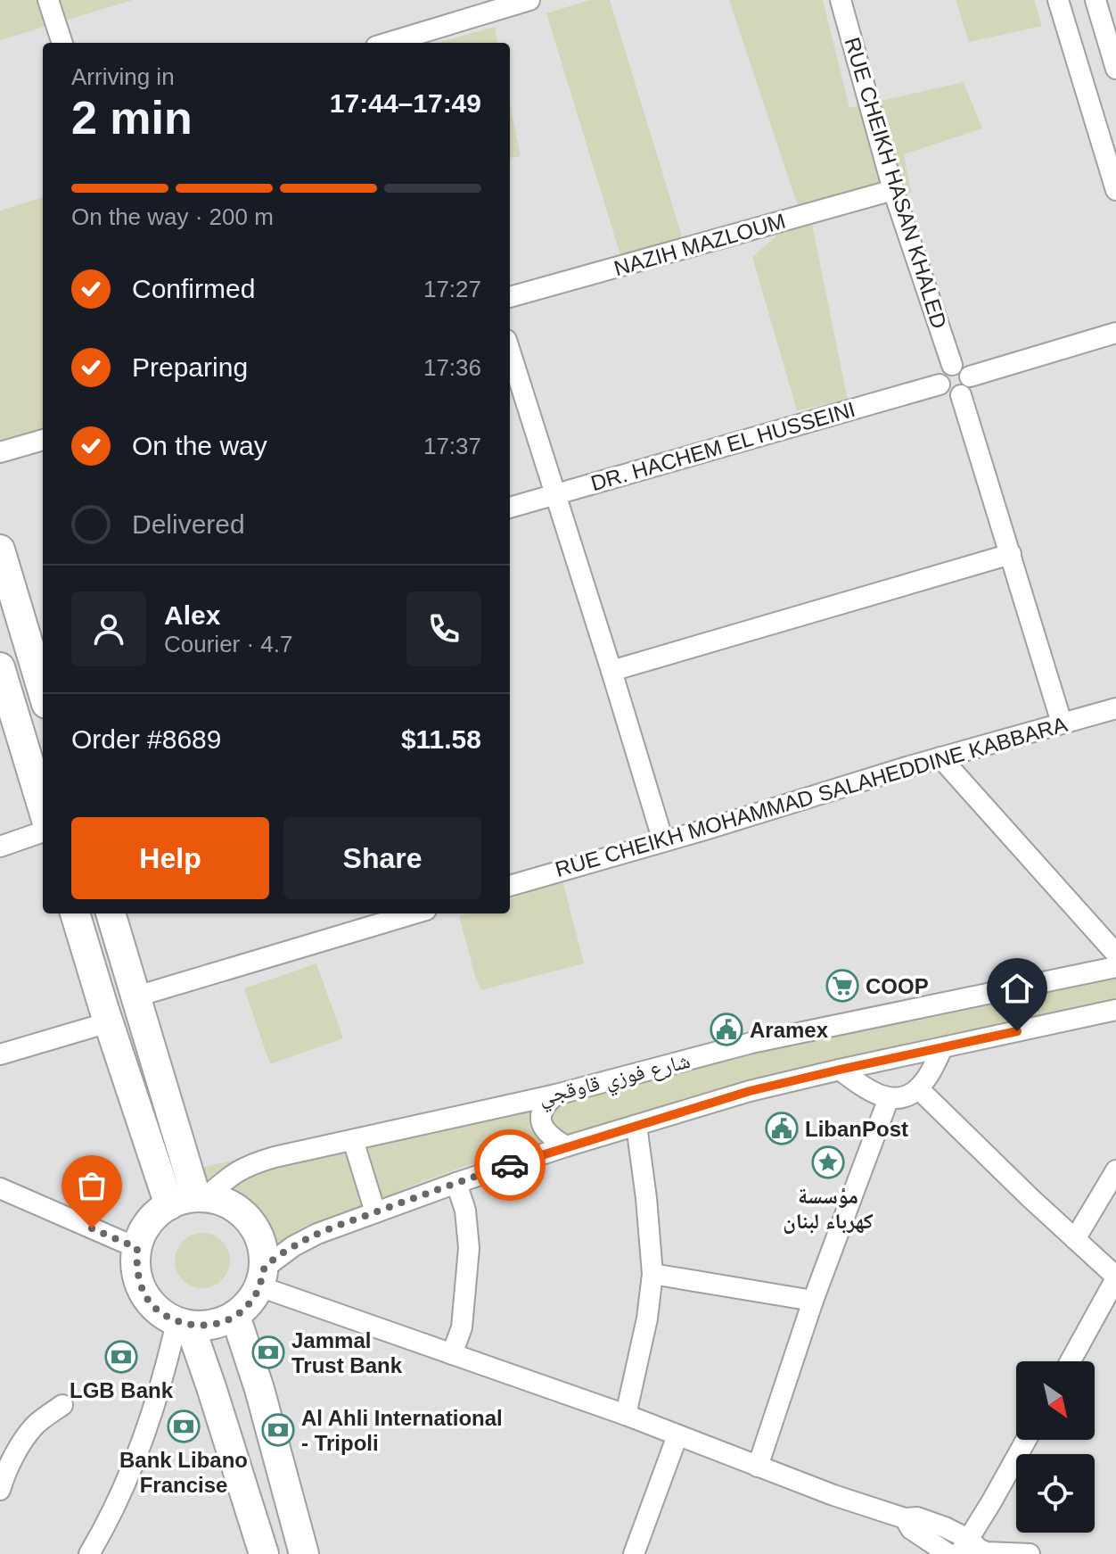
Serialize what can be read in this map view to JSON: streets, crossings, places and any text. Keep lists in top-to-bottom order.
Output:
{
  "streets": {
    "street": [
      "RUE CHEIKH HASAN KHALED",
      "NAZIH MAZLOUM",
      "DR. HACHEM EL HUSSEINI",
      "RUE CHEIKH MOHAMMAD SALAHEDDINE KABBARA",
      "شارع فوزي قاوقجي"
    ]
  },
  "crossings": [
    ["RUE CHEIKH HASAN KHALED", "NAZIH MAZLOUM"],
    ["RUE CHEIKH HASAN KHALED", "DR. HACHEM EL HUSSEINI"]
  ],
  "places": {
    "supermarket": ["COOP"],
    "public building": ["Aramex", "LibanPost"],
    "place": ["مؤسسة كهرباء لبنان"],
    "bank": [
      "Jammal Trust Bank",
      "LGB Bank",
      "Bank Libano Francise",
      "Al Ahli International - Tripoli"
    ]
  },
  "north": "bottom right",
  "page": {
    "heading": ["2 min", "Arriving in", "17:44–17:49"],
    "panel": [
      "Alex",
      "Courier · 4.7",
      "Order #8689",
      "$11.58"
    ],
    "bar": "On the way · 200 m",
    "list": [
      ["Confirmed", "17:27"],
      ["Preparing", "17:36"],
      ["On the way", "17:37"],
      "Delivered"
    ],
    "buttons": ["Help", "Share"]
  }
}
